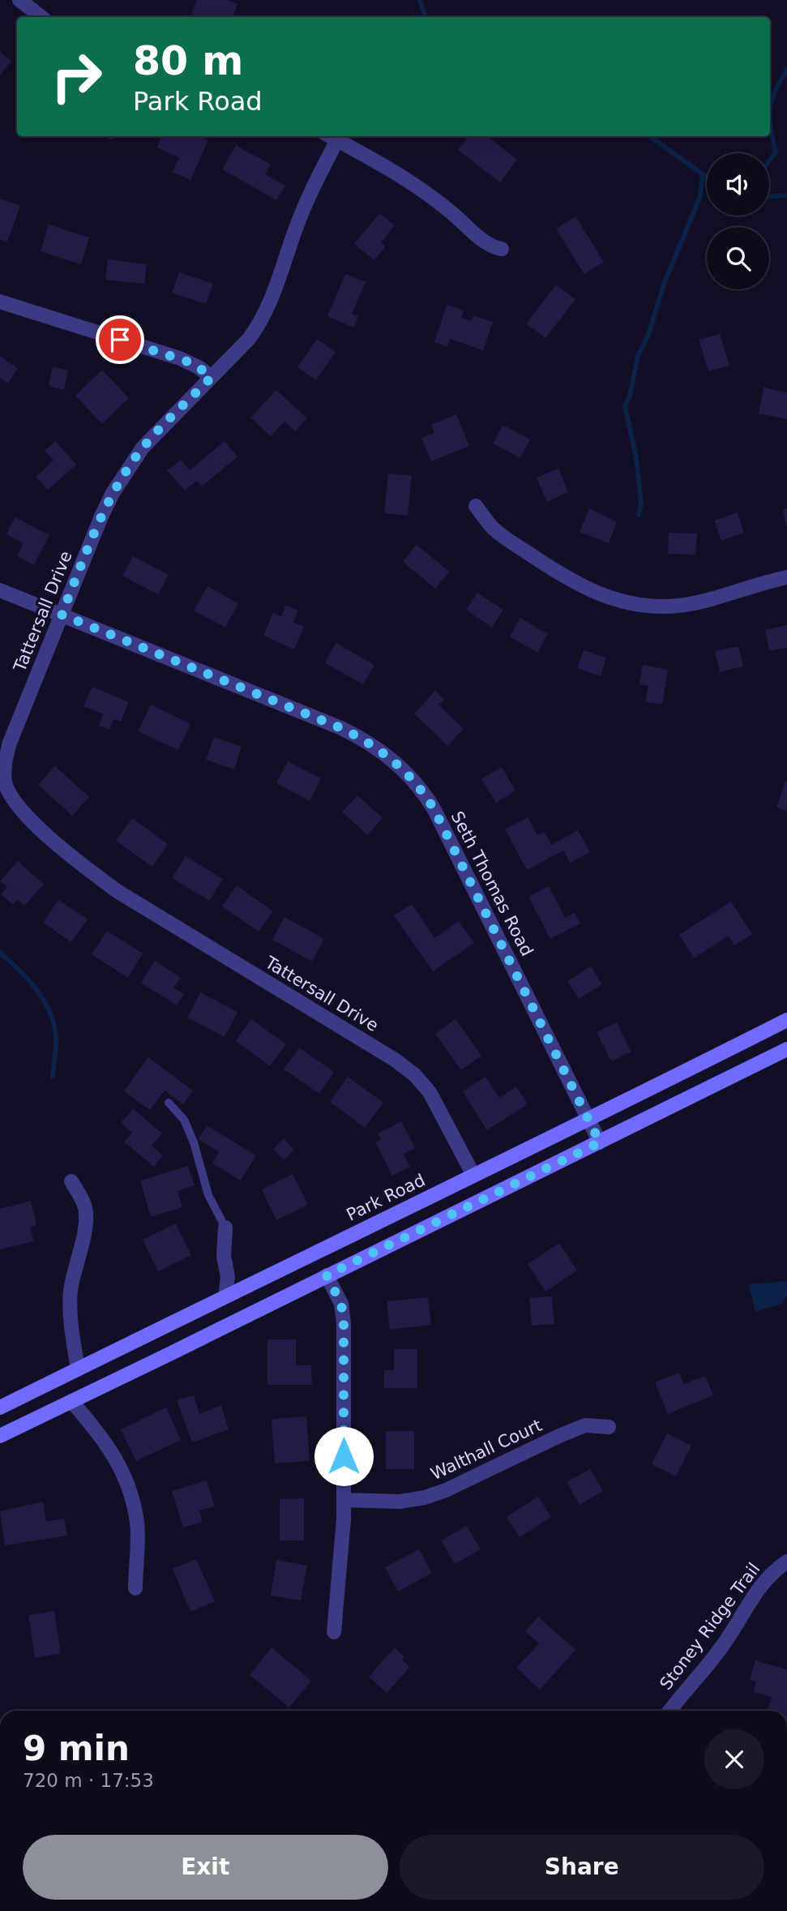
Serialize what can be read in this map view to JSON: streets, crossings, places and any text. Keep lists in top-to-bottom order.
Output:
{
  "streets": {
    "main road": ["Park Road"],
    "street": [
      "Tattersall Drive",
      "Seth Thomas Road",
      "Walthall Court",
      "Stoney Ridge Trail"
    ]
  },
  "crossings": [
    ["Tattersall Drive", "Seth Thomas Road"],
    ["Tattersall Drive", "Park Road"],
    ["Seth Thomas Road", "Park Road"]
  ],
  "page": {
    "turn": ["80 m", "Park Road"],
    "heading": ["9 min", "720 m · 17:53"],
    "buttons": ["Exit", "Share"]
  }
}
